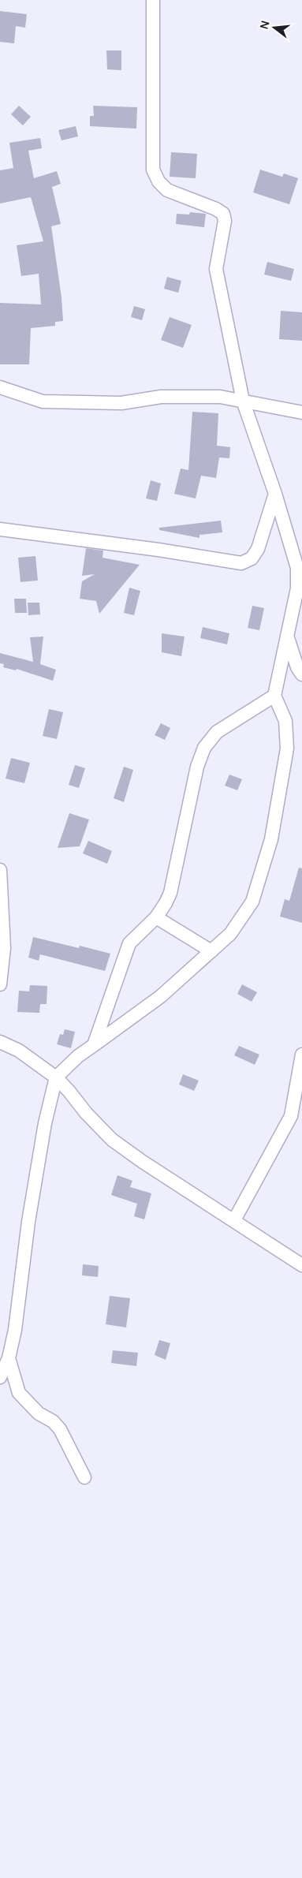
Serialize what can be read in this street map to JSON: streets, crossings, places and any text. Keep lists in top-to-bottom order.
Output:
{
  "north": "left"
}
